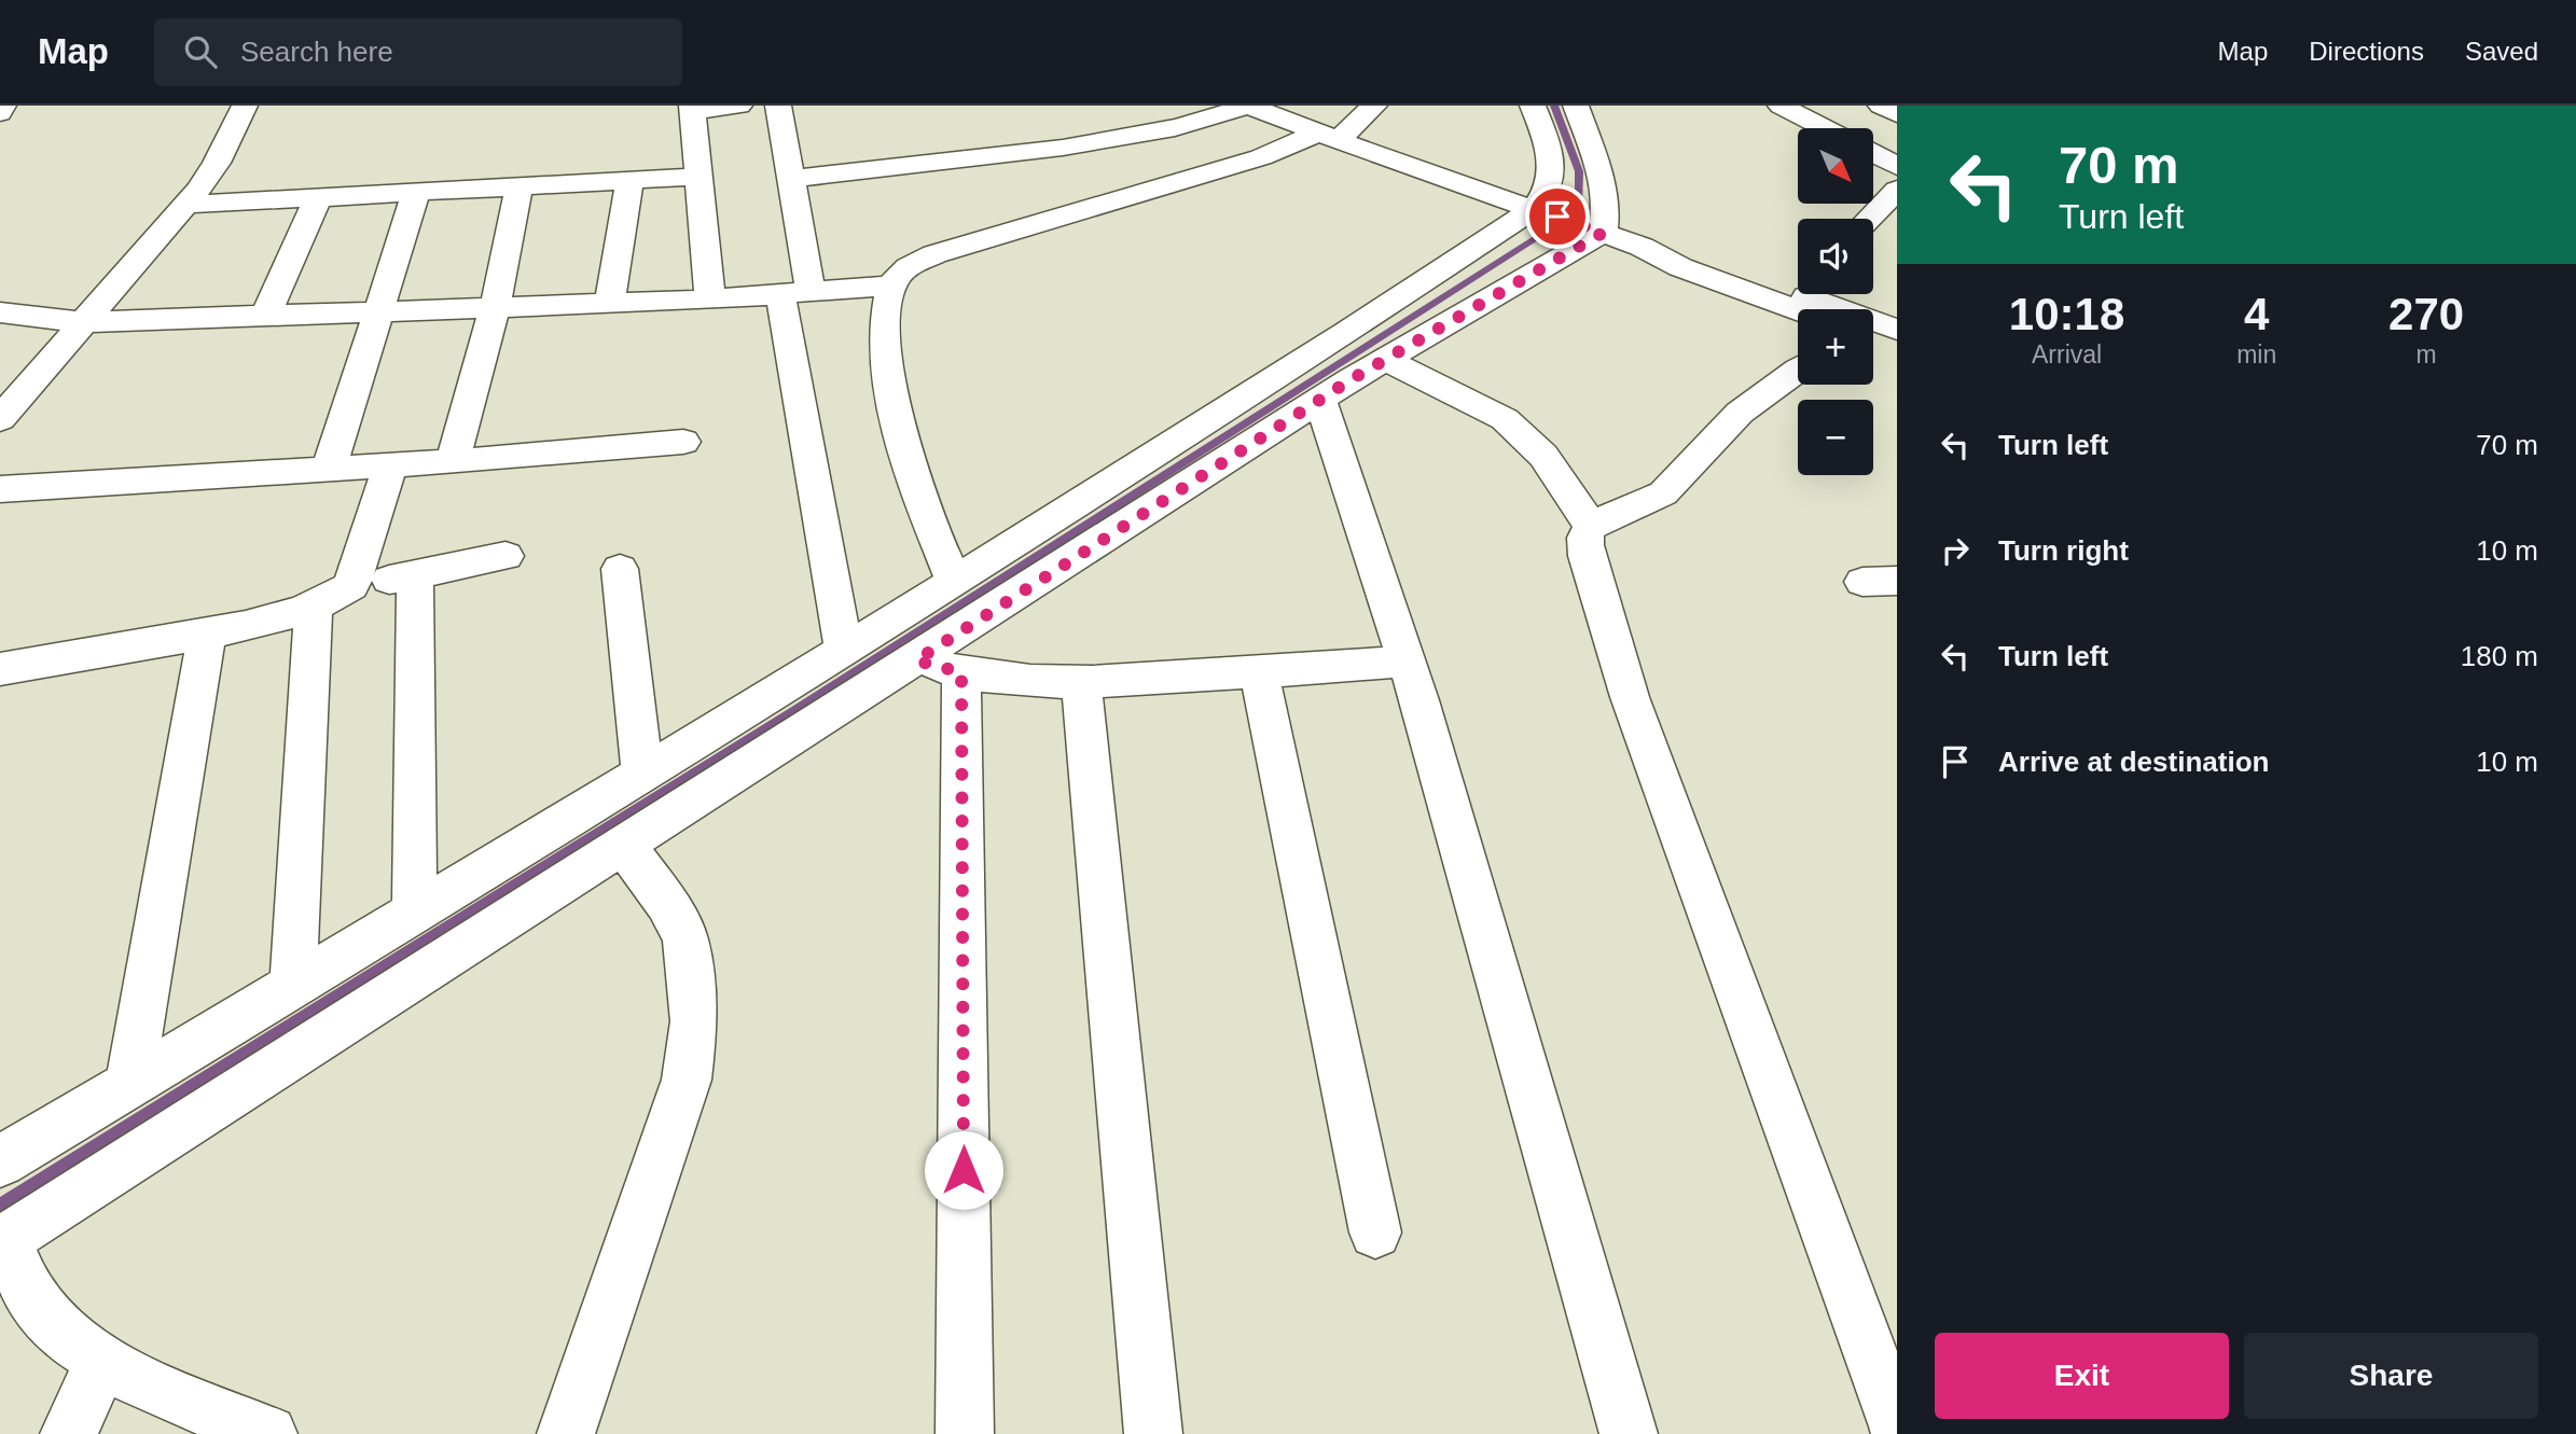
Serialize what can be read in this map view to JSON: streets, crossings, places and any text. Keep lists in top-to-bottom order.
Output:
{
  "north": "bottom right",
  "page": {
    "header": "Map",
    "search": "Search here",
    "nav": ["Map", "Directions", "Saved"],
    "turn": ["70 m", "Turn left"],
    "map_buttons": ["+", "−"],
    "eta": [
      "10:18",
      "Arrival",
      "4",
      "min",
      "270",
      "m"
    ],
    "list": [
      {
        "name": "Turn left",
        "value": "70 m"
      },
      {
        "name": "Turn right",
        "value": "10 m"
      },
      {
        "name": "Turn left",
        "value": "180 m"
      },
      {
        "name": "Arrive at destination",
        "value": "10 m"
      }
    ],
    "buttons": ["Exit", "Share"]
  }
}
